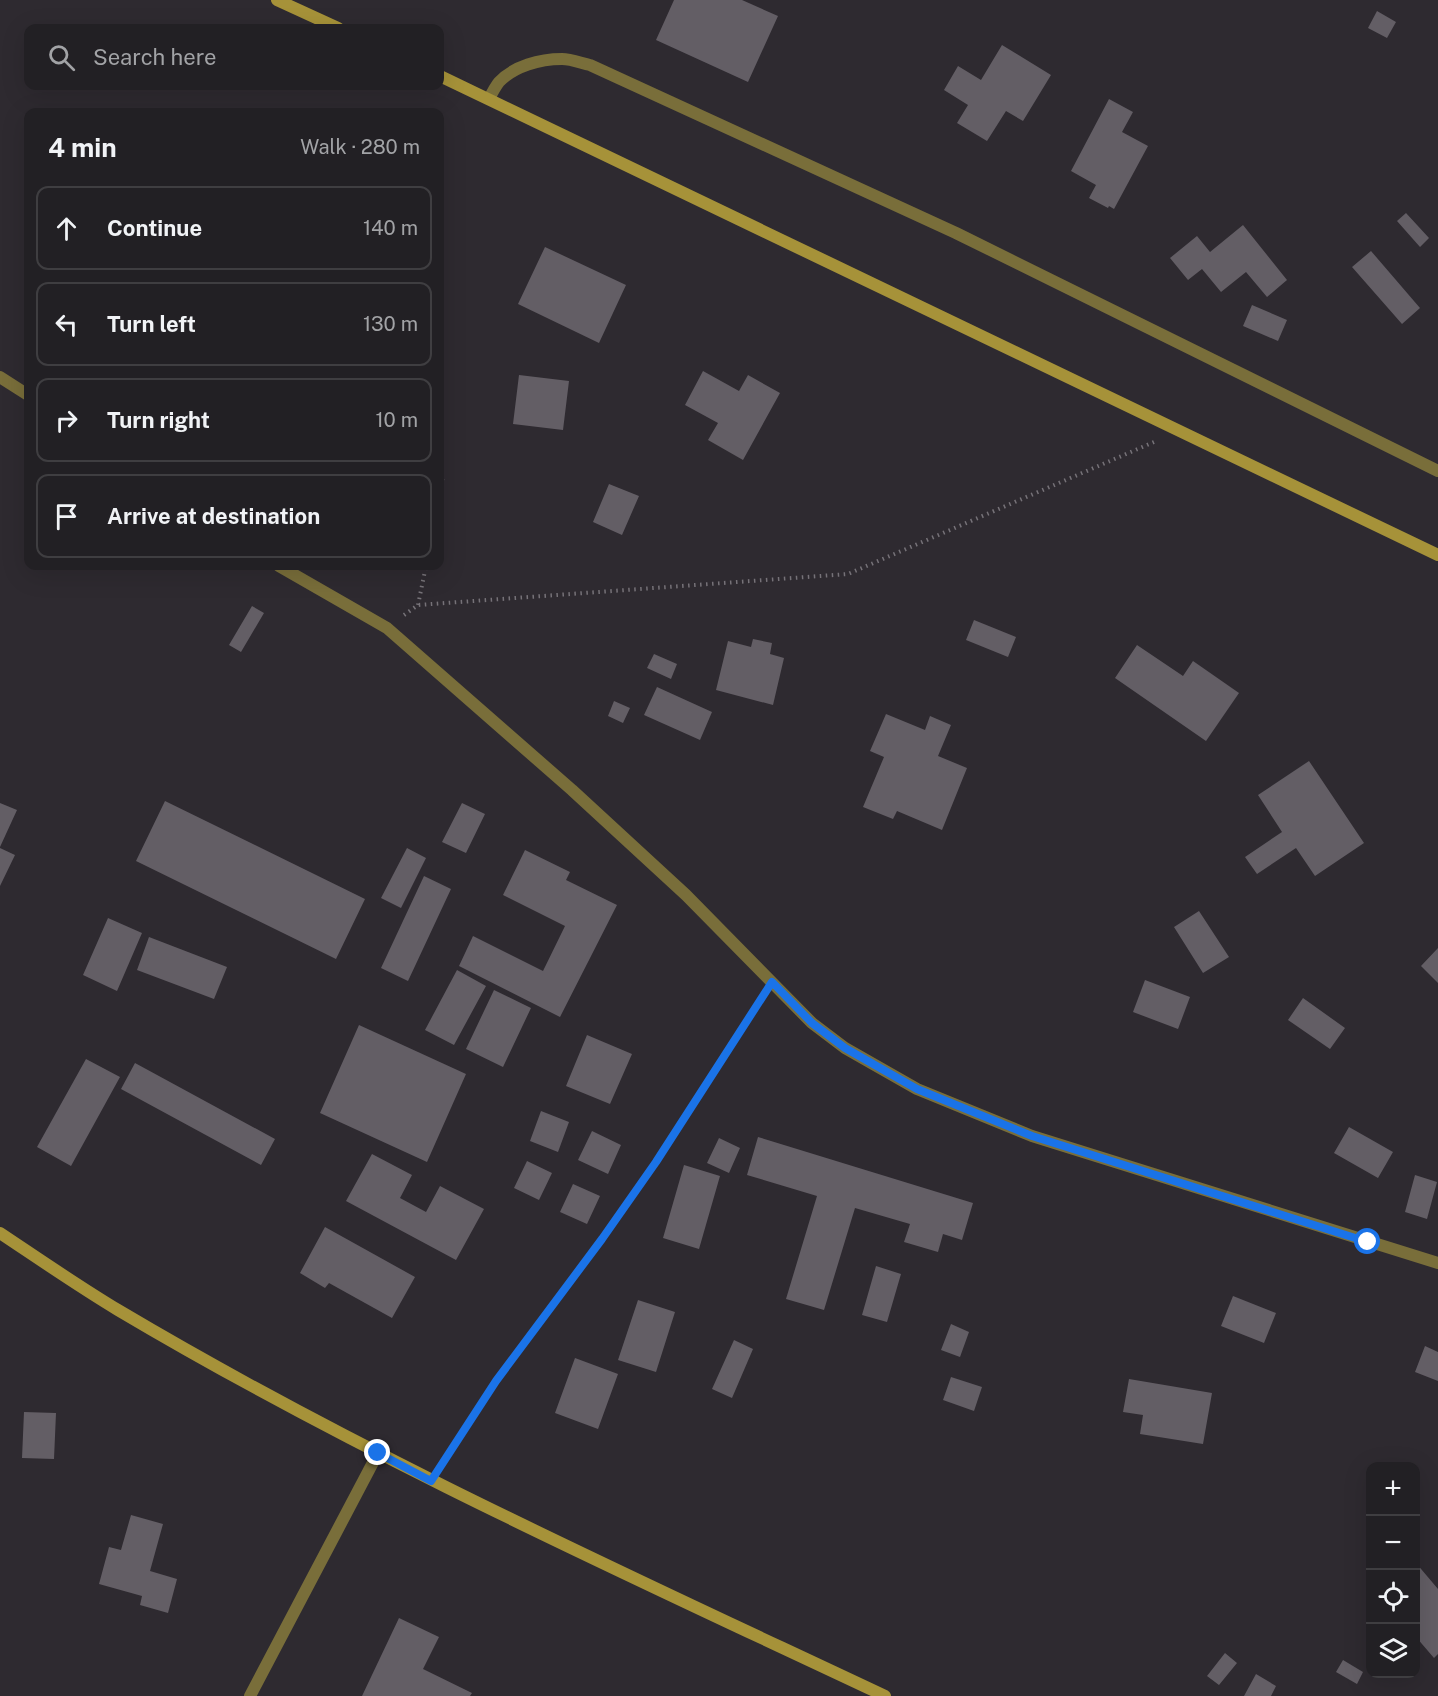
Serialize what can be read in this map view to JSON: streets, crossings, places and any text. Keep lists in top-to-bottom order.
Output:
{
  "page": {
    "search": "Search here",
    "heading": ["4 min", "Walk · 280 m"],
    "list": [
      ["Continue", "140 m"],
      ["Turn left", "130 m"],
      ["Turn right", "10 m"],
      "Arrive at destination"
    ],
    "map_buttons": ["+", "−"]
  }
}
